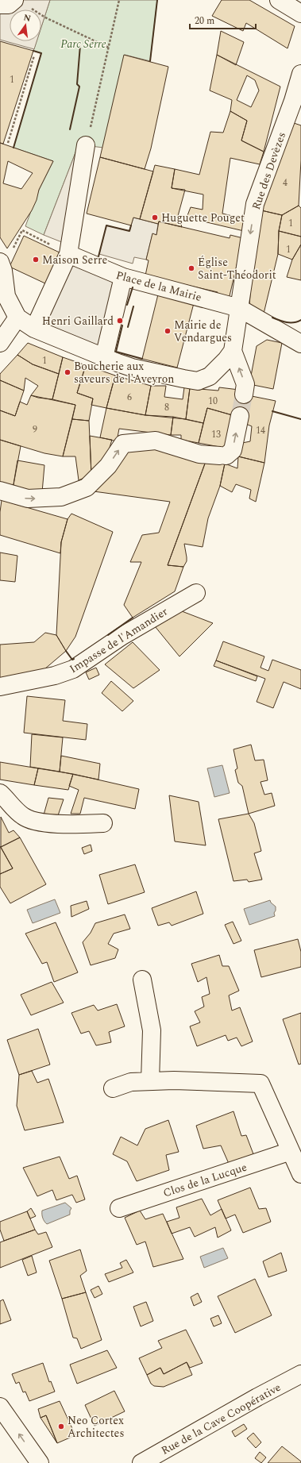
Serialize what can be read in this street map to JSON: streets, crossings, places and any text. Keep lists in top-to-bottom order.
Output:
{
  "streets": {
    "street": [
      "Rue des Devèzes",
      "Place de la Mairie",
      "Impasse de l'Amandier",
      "Clos de la Lucque",
      "Rue de la Cave Coopérative"
    ]
  },
  "crossings": [
    ["Rue des Devèzes", "Place de la Mairie"]
  ],
  "one_way": ["Rue des Devèzes"],
  "parks": ["Parc Serre"],
  "places": [
    "Huguette Pouget",
    "Maison Serre",
    "Église Saint-Théodorit",
    "Henri Gaillard",
    "Mairie de Vendargues",
    "Boucherie aux saveurs de l'Aveyron",
    "Neo Cortex Architectes"
  ],
  "house_numbers": [
    "1",
    "4",
    "1",
    "1",
    "1",
    "6",
    "10",
    "8",
    "9",
    "14",
    "13"
  ],
  "scale_bar": "20 m",
  "north": "top"
}
